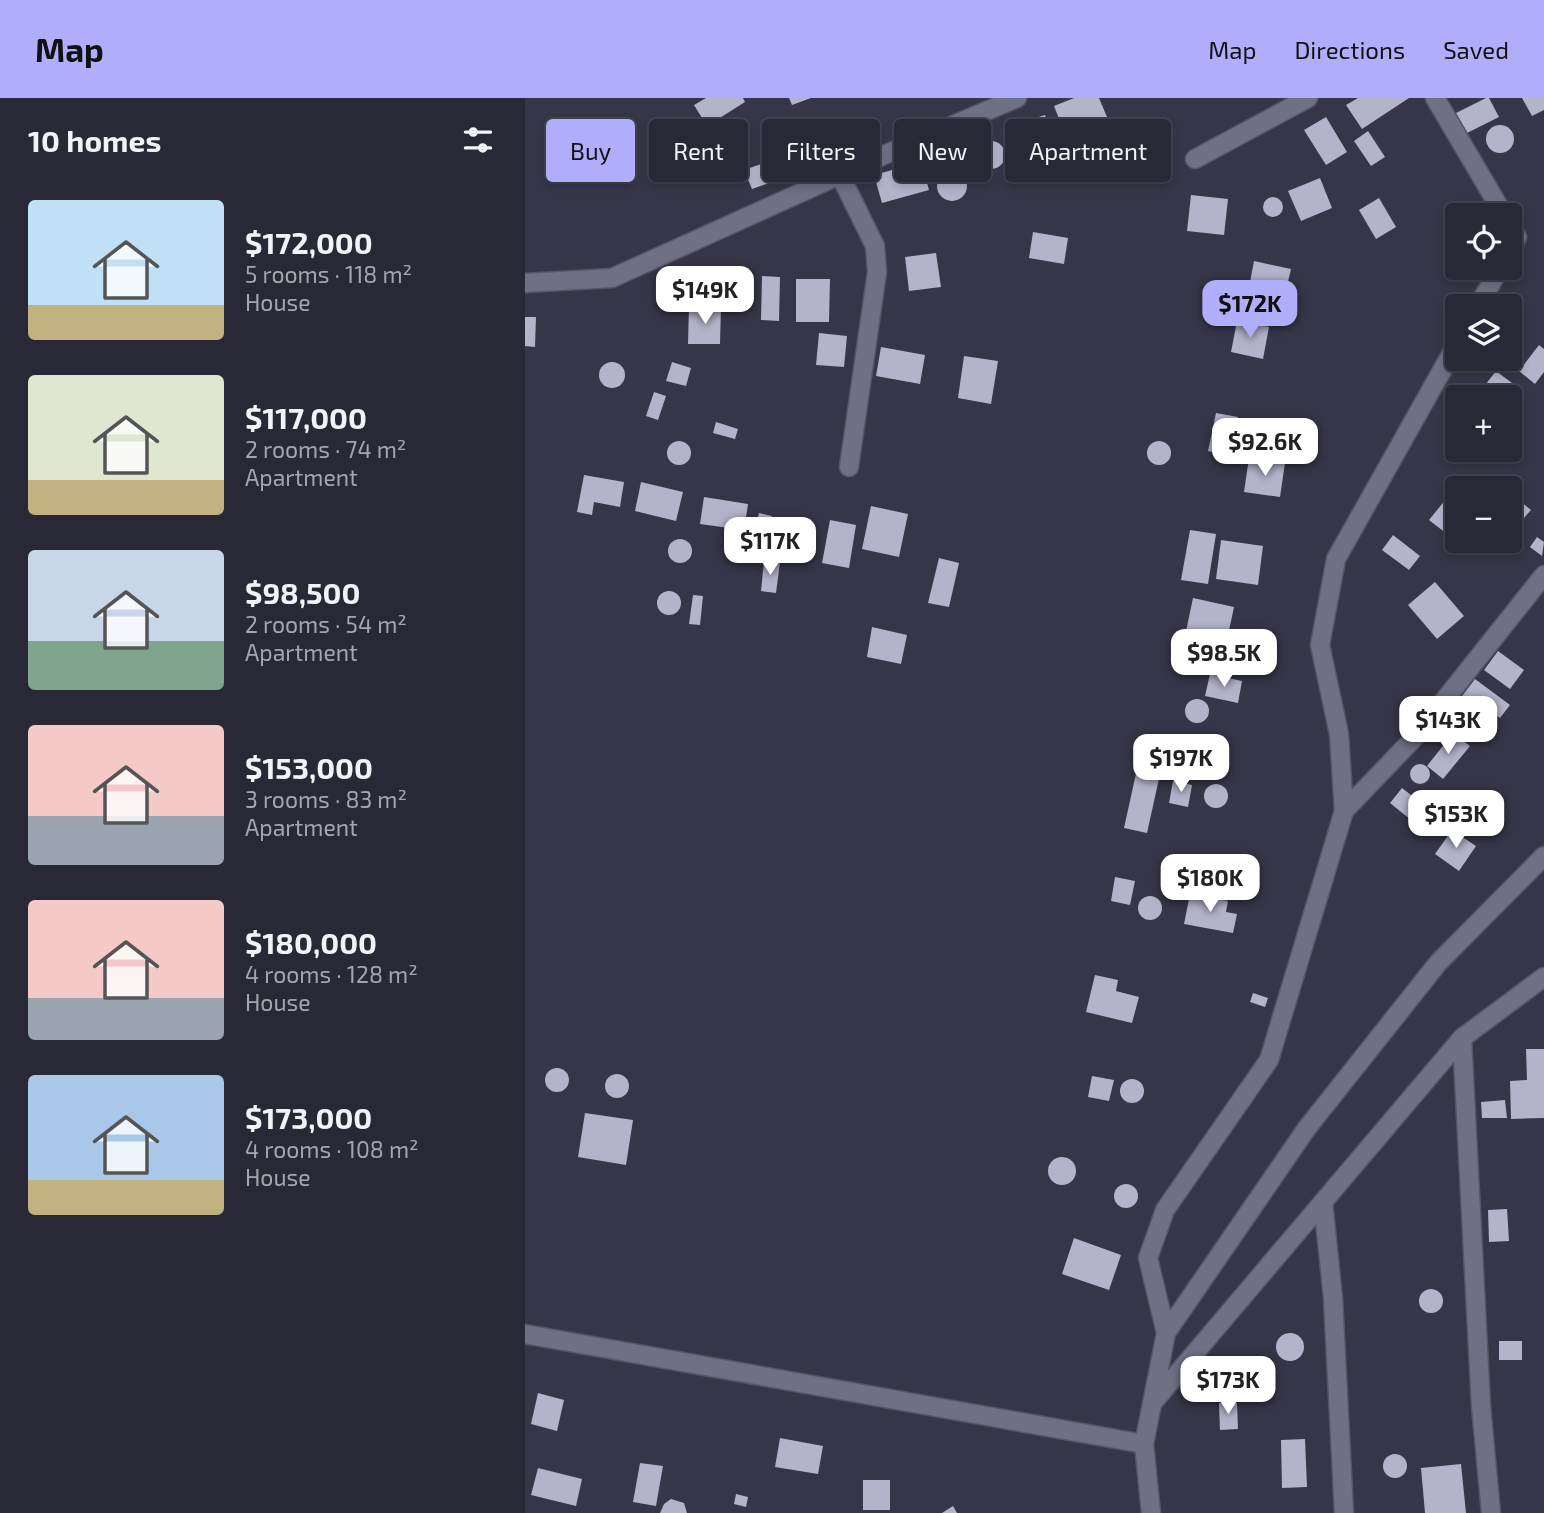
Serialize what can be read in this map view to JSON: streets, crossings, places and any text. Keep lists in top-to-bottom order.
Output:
{
  "page": {
    "header": "Map",
    "nav": ["Map", "Directions", "Saved"],
    "heading": "10 homes",
    "chip": [
      "Buy",
      "Rent",
      "Filters",
      "New",
      "Apartment"
    ],
    "list": [
      {
        "name": "$172,000",
        "note": "5 rooms · 118 m² · House"
      },
      {
        "name": "$117,000",
        "note": "2 rooms · 74 m² · Apartment"
      },
      {
        "name": "$98,500",
        "note": "2 rooms · 54 m² · Apartment"
      },
      {
        "name": "$153,000",
        "note": "3 rooms · 83 m² · Apartment"
      },
      {
        "name": "$180,000",
        "note": "4 rooms · 128 m² · House"
      },
      {
        "name": "$173,000",
        "note": "4 rooms · 108 m² · House"
      }
    ],
    "map_buttons": ["+", "−"],
    "price": [
      "$149K",
      "$172K",
      "$92.6K",
      "$117K",
      "$98.5K",
      "$143K",
      "$197K",
      "$153K",
      "$180K",
      "$173K"
    ]
  }
}
